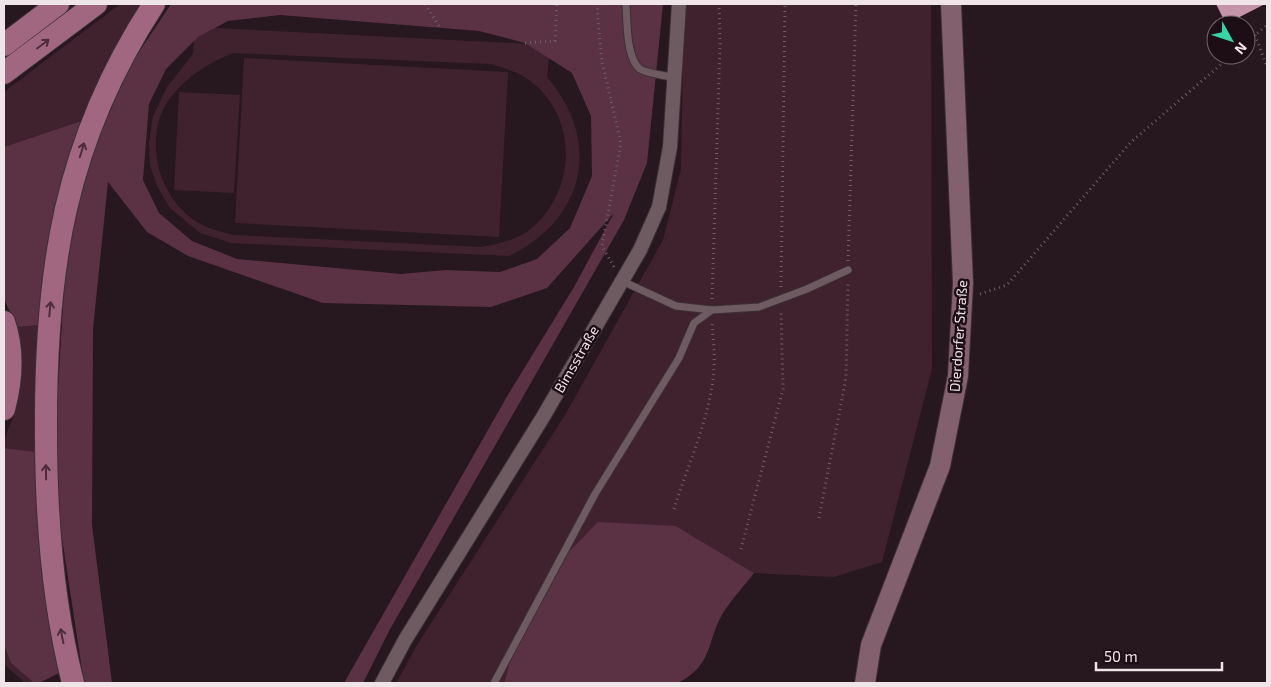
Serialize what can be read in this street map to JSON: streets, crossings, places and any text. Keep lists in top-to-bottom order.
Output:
{
  "streets": {
    "main road": ["Dierdorfer Straße"],
    "street": ["Bimsstraße"]
  },
  "scale_bar": "50 m",
  "north": "bottom right"
}
